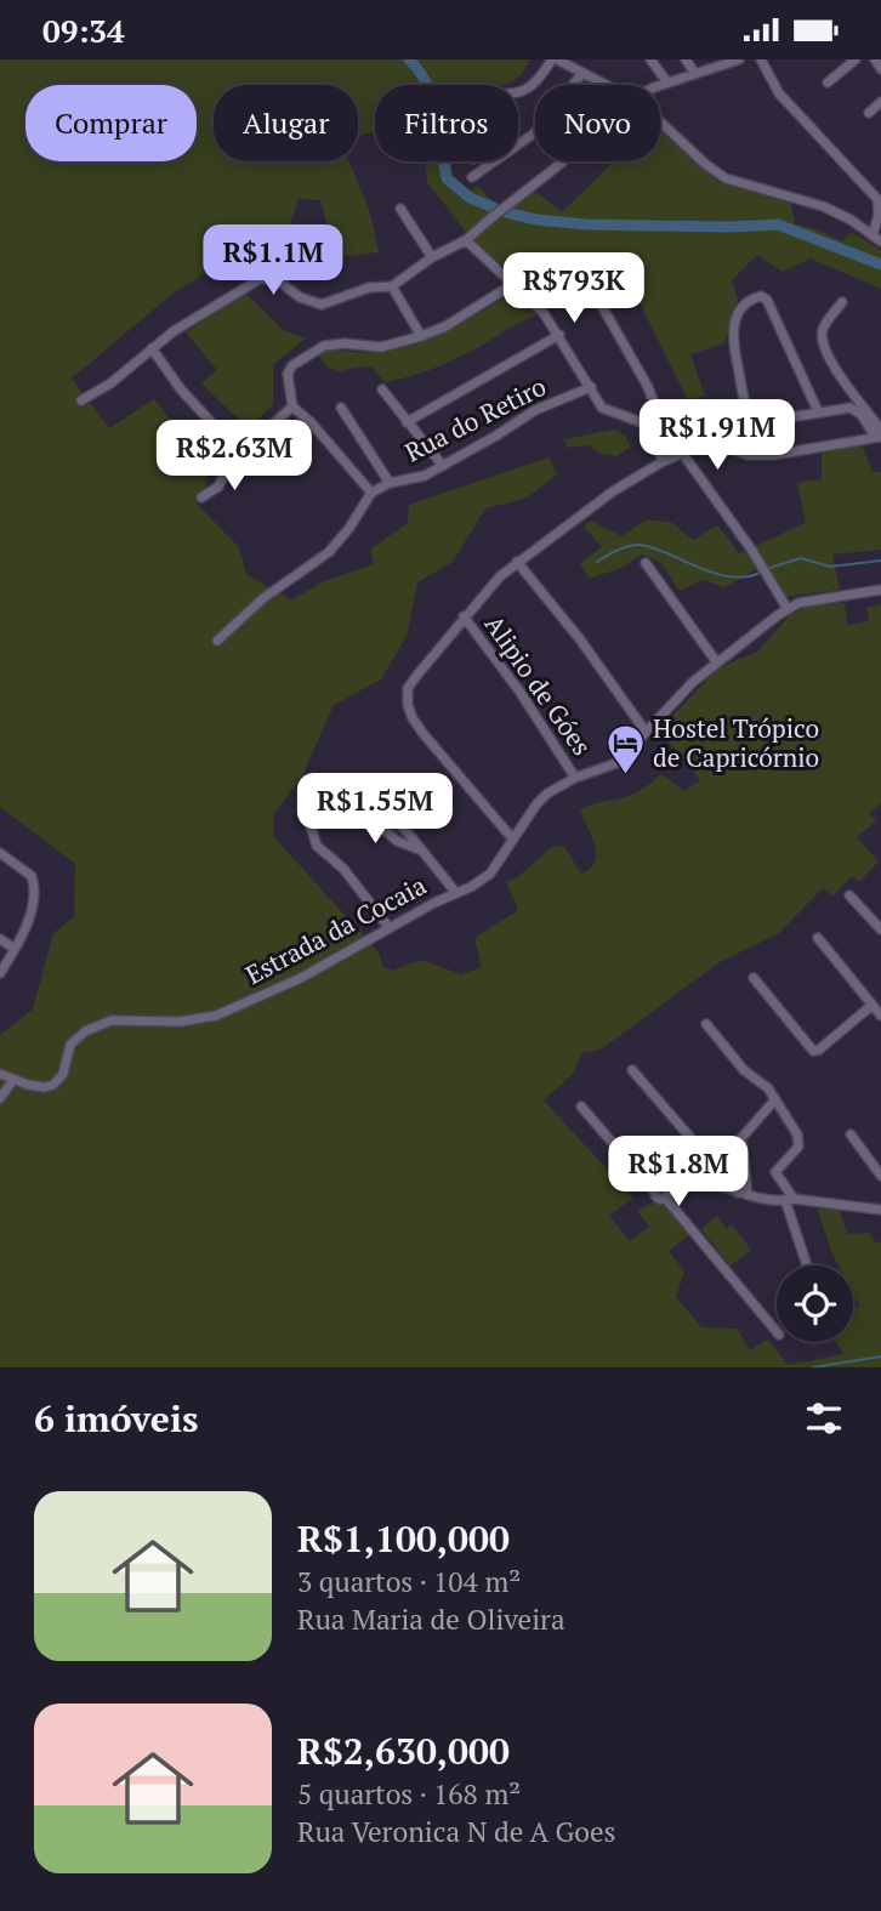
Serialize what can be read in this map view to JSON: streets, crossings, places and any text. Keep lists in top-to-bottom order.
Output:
{
  "streets": {
    "street": ["Rua do Retiro", "Alipio de Góes", "Estrada da Cocaia"]
  },
  "crossings": [
    ["Alipio de Góes", "Estrada da Cocaia"]
  ],
  "places": {
    "hotel": ["Hostel Trópico de Capricórnio"]
  },
  "page": {
    "status": "09:34",
    "chip": [
      "Comprar",
      "Alugar",
      "Filtros",
      "Novo"
    ],
    "price": [
      "R$1.1M",
      "R$793K",
      "R$1.91M",
      "R$2.63M",
      "R$1.55M",
      "R$1.8M"
    ],
    "heading": "6 imóveis",
    "list": [
      {
        "name": "R$1,100,000",
        "note": "3 quartos · 104 m² · Rua Maria de Oliveira"
      },
      {
        "name": "R$2,630,000",
        "note": "5 quartos · 168 m² · Rua Veronica N de A Goes"
      }
    ]
  }
}
